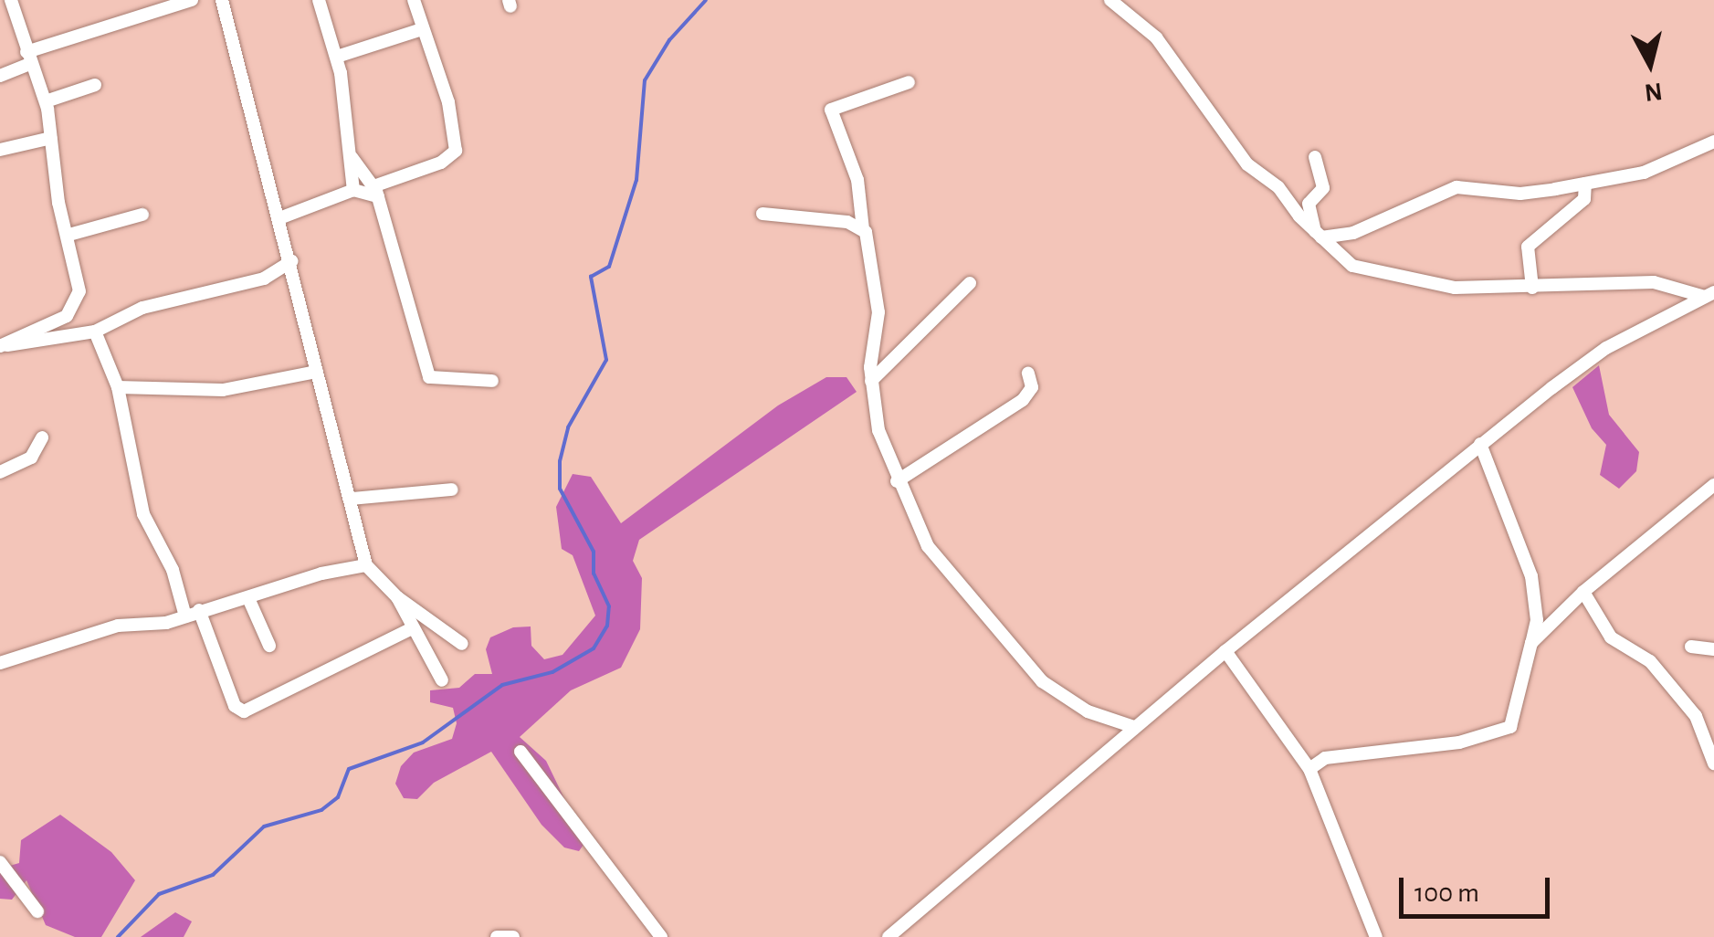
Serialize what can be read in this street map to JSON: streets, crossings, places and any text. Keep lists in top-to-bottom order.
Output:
{
  "scale_bar": "100 m",
  "north": "bottom"
}
